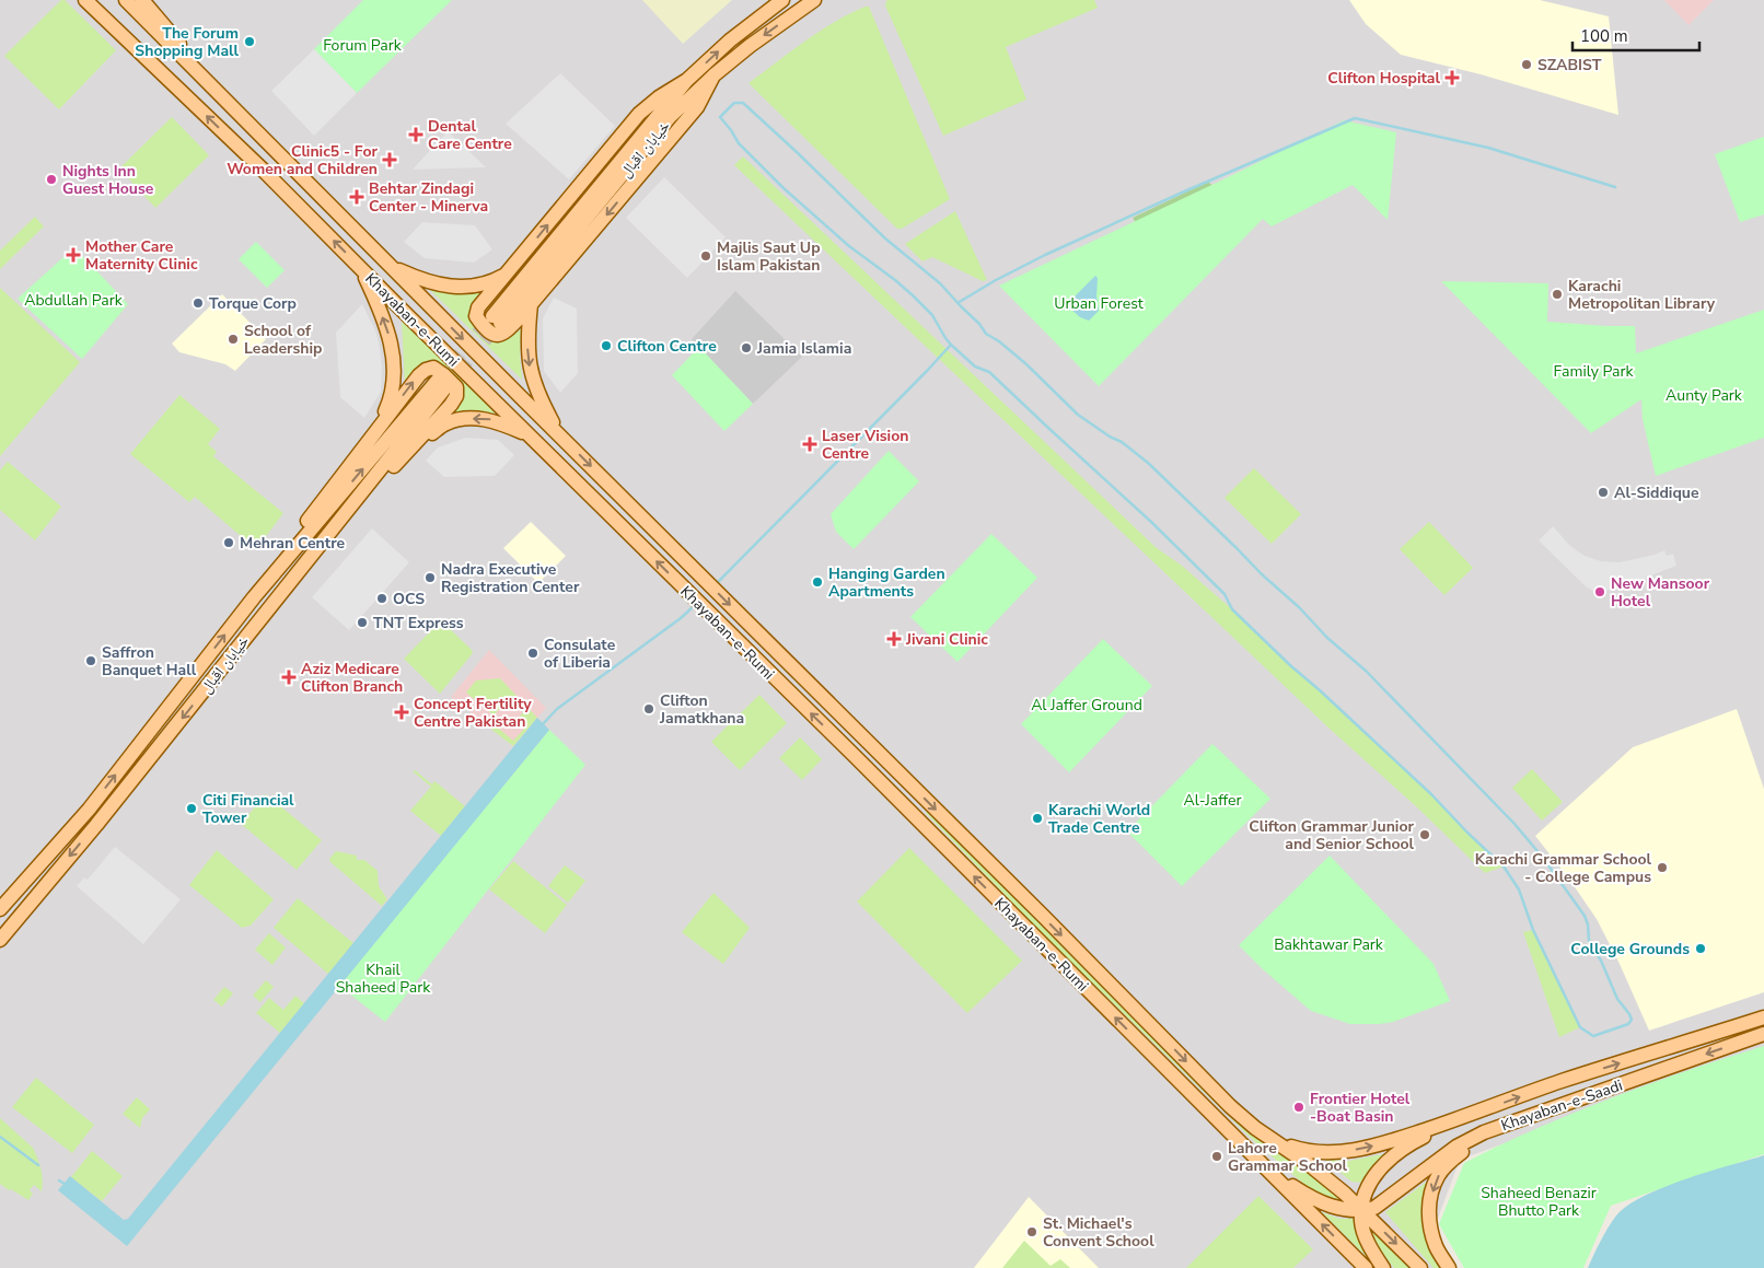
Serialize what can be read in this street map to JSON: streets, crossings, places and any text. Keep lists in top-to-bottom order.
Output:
{
  "streets": {
    "main road": ["خیابان اقبال", "Khayaban-e-Rumi", "Khayaban-e-Saadi"]
  },
  "crossings": [
    ["Khayaban-e-Rumi", "Khayaban-e-Saadi"]
  ],
  "parks": [
    "Forum Park",
    "Abdullah Park",
    "Urban Forest",
    "Family Park",
    "Aunty Park",
    "Al Jaffer Ground",
    "Al-Jaffer",
    "Bakhtawar Park",
    "Khail Shaheed Park",
    "Shaheed Benazir Bhutto Park"
  ],
  "places": {
    "other": [
      "The Forum Shopping Mall",
      "SZABIST",
      "Nights Inn Guest House",
      "Majlis Saut Up Islam Pakistan",
      "Karachi Metropolitan Library",
      "Torque Corp",
      "School of Leadership",
      "Clifton Centre",
      "Jamia Islamia",
      "Al-Siddique",
      "Mehran Centre",
      "Nadra Executive Registration Center",
      "Hanging Garden Apartments",
      "New Mansoor Hotel",
      "OCS",
      "TNT Express",
      "Consulate of Liberia",
      "Saffron Banquet Hall",
      "Clifton Jamatkhana",
      "Citi Financial Tower",
      "Karachi World Trade Centre",
      "Clifton Grammar Junior and Senior School",
      "Karachi Grammar School - College Campus",
      "College Grounds",
      "Frontier Hotel -Boat Basin",
      "Lahore Grammar School",
      "St. Michael's Convent School"
    ],
    "health": [
      "Clifton Hospital",
      "Dental Care Centre",
      "Clinic5 - For Women and Children",
      "Behtar Zindagi Center - Minerva",
      "Mother Care Maternity Clinic",
      "Laser Vision Centre",
      "Jivani Clinic",
      "Aziz Medicare Clifton Branch",
      "Concept Fertility Centre Pakistan"
    ]
  },
  "scale_bar": "100 m"
}
